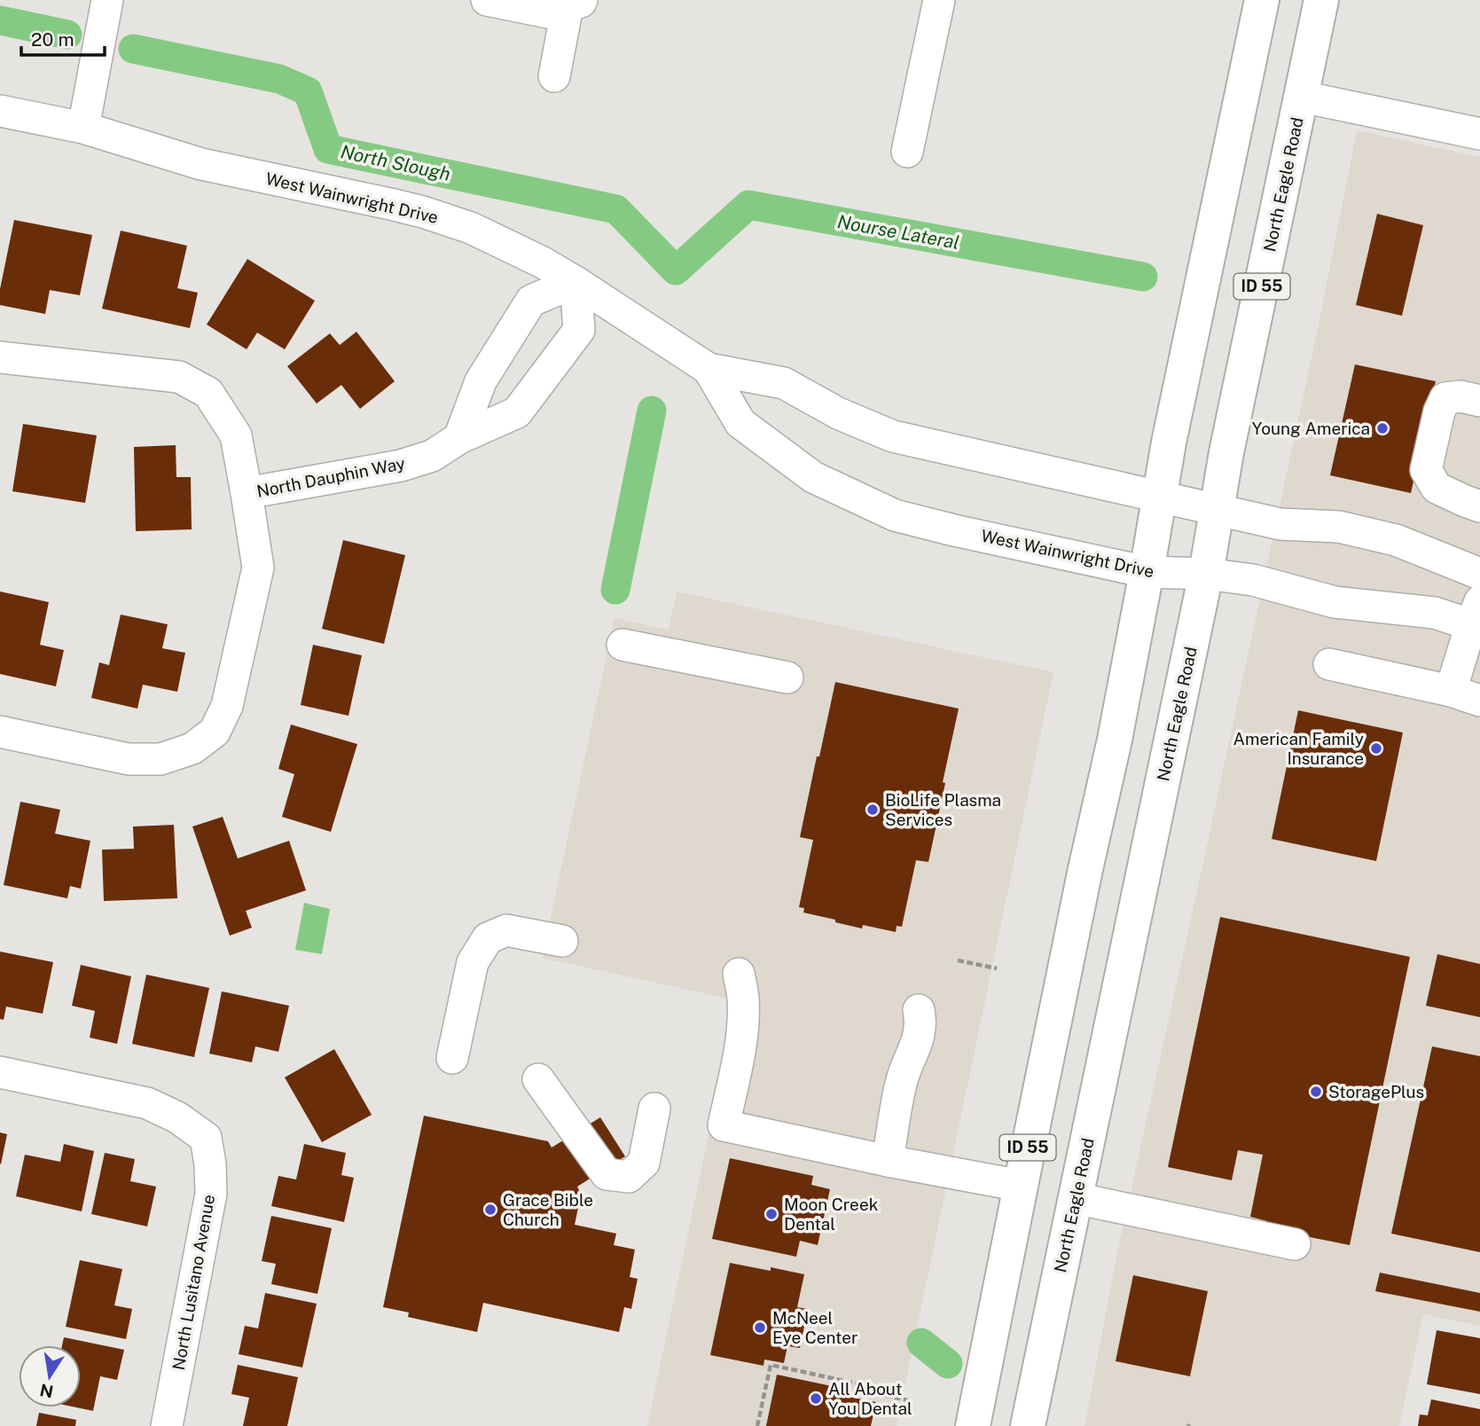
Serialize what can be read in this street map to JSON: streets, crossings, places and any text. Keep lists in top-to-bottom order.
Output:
{
  "streets": {
    "highway": ["North Eagle Road", "ID 55"],
    "street": ["West Wainwright Drive", "North Dauphin Way", "North Lusitano Avenue"]
  },
  "crossings": [
    ["North Eagle Road", "West Wainwright Drive"],
    ["West Wainwright Drive", "ID 55"],
    ["West Wainwright Drive", "North Dauphin Way"]
  ],
  "water": ["North Slough", "Nourse Lateral"],
  "places": [
    "Young America",
    "American Family Insurance",
    "BioLife Plasma Services",
    "StoragePlus",
    "Grace Bible Church",
    "Moon Creek Dental",
    "McNeel Eye Center",
    "All About You Dental"
  ],
  "scale_bar": "20 m",
  "north": "bottom"
}
